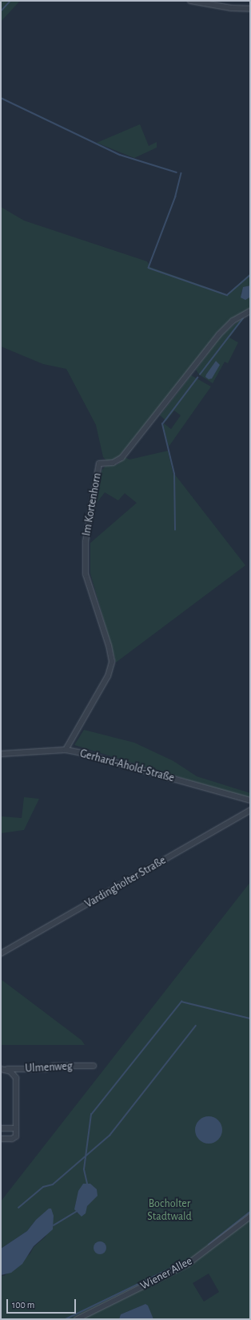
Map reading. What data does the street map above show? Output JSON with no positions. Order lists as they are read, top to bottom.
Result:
{
  "streets": {
    "street": [
      "Im Kortenhorn",
      "Gerhard-Ahold-Straße",
      "Vardingholter Straße",
      "Ulmenweg",
      "Wiener Allee"
    ]
  },
  "crossings": [
    ["Im Kortenhorn", "Gerhard-Ahold-Straße"]
  ],
  "parks": ["Bocholter Stadtwald"],
  "scale_bar": "100 m"
}
